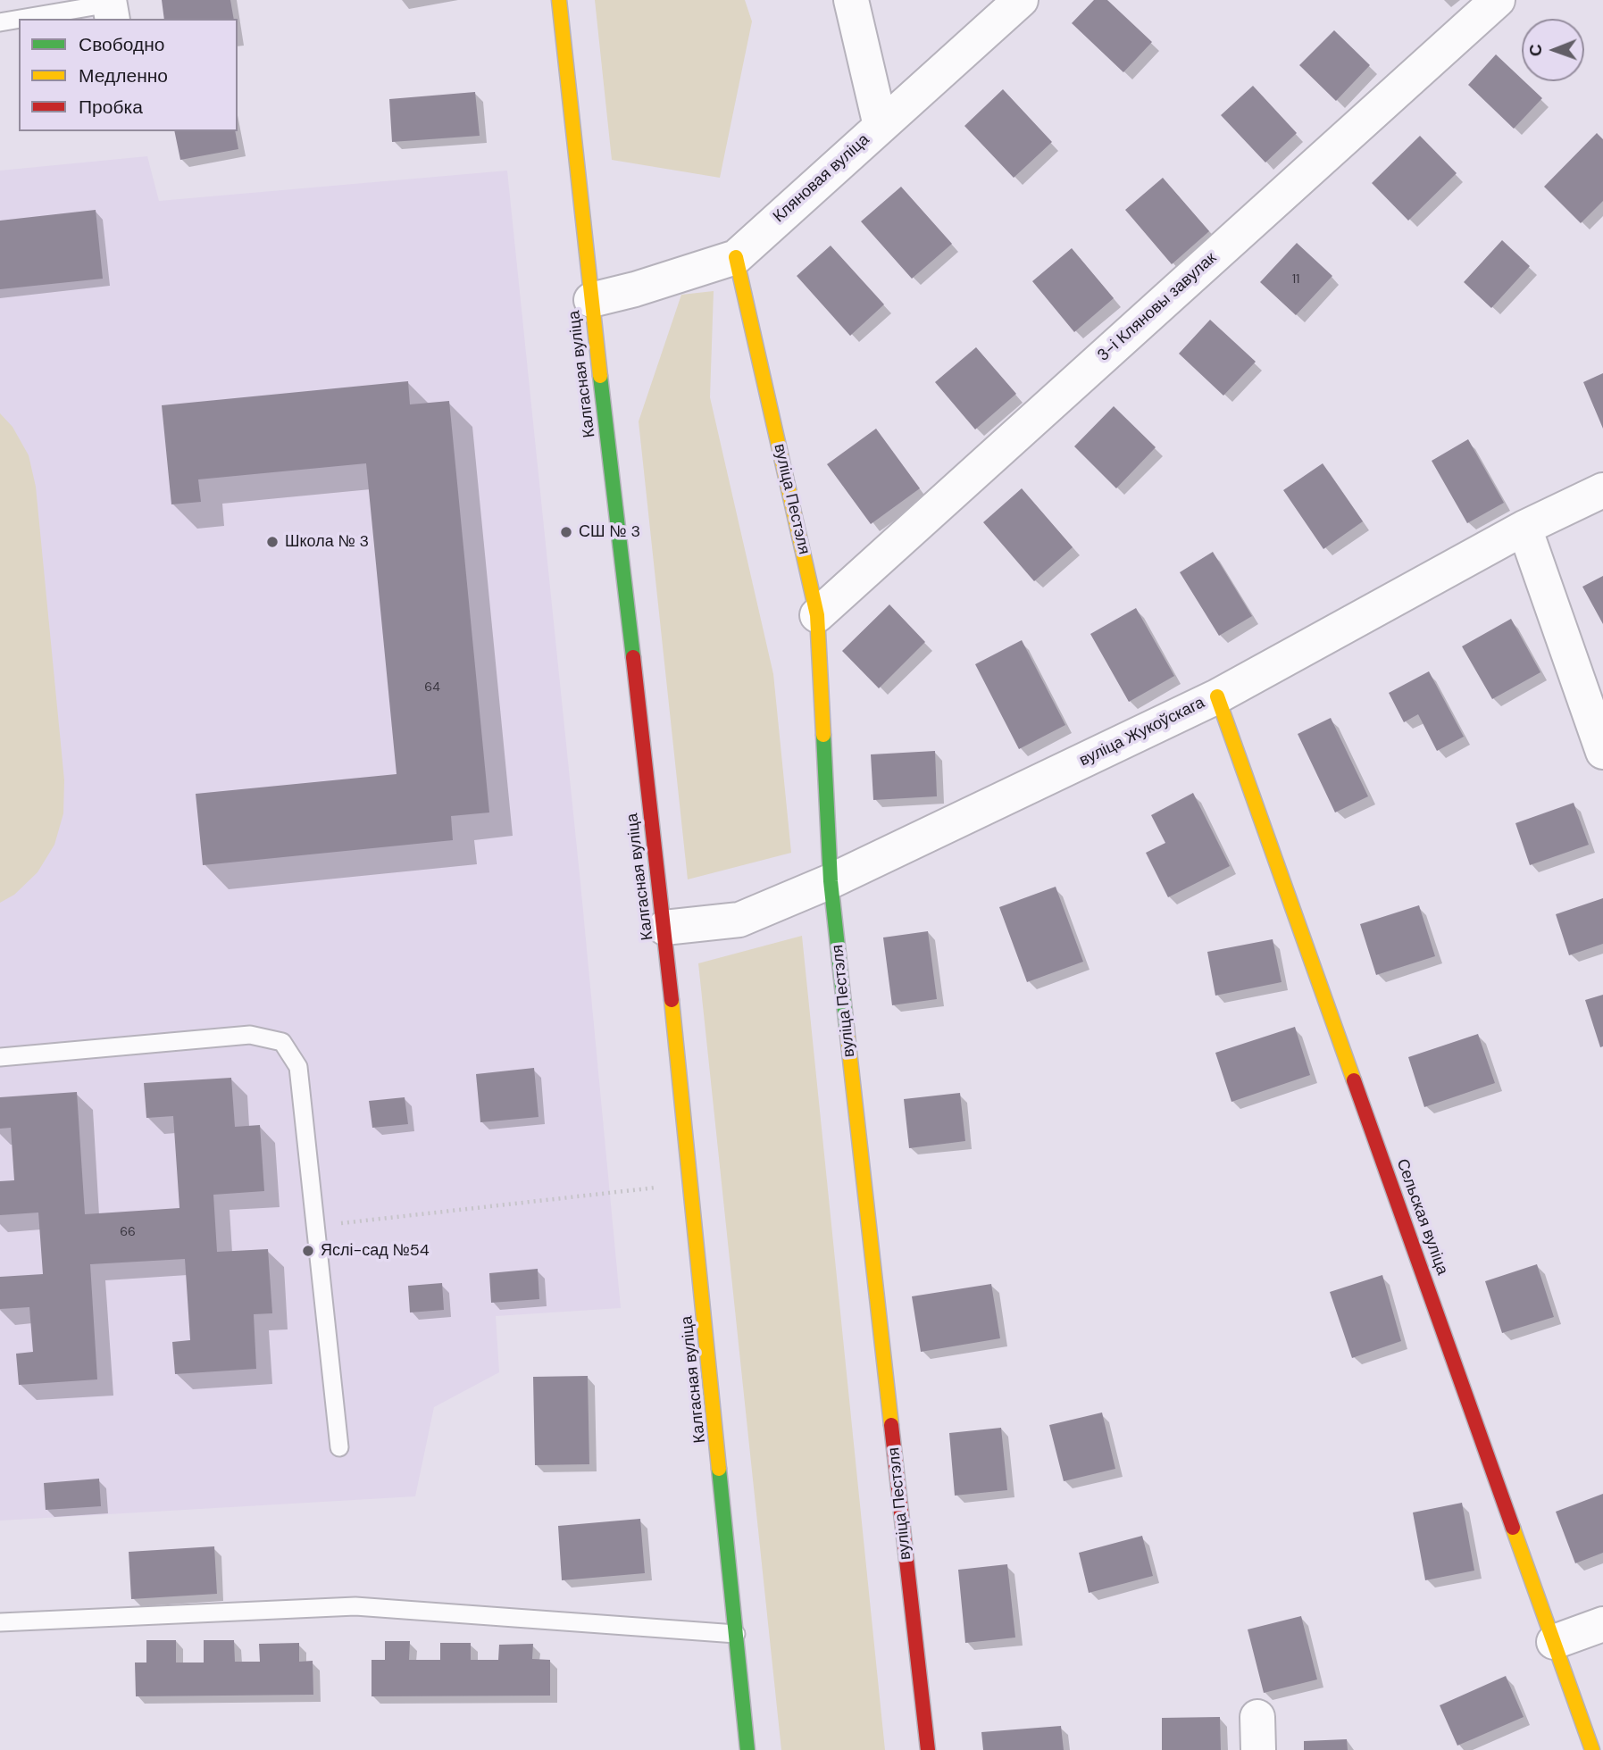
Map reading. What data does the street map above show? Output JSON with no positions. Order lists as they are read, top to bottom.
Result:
{
  "streets": {
    "street": [
      "Кляновая вуліца",
      "3-і Кляновы завулак",
      "Калгасная вуліца",
      "вуліца Пестэля",
      "вуліца Жукоўскага",
      "Сельская вуліца"
    ]
  },
  "crossings": [
    ["Кляновая вуліца", "Калгасная вуліца"],
    ["Кляновая вуліца", "вуліца Пестэля"],
    ["3-і Кляновы завулак", "вуліца Пестэля"],
    ["Калгасная вуліца", "вуліца Жукоўскага"],
    ["вуліца Пестэля", "вуліца Жукоўскага"],
    ["вуліца Жукоўскага", "Сельская вуліца"]
  ],
  "places": ["СШ № 3", "Школа № 3", "Яслі-сад №54"],
  "house_numbers": ["11", "64", "66"],
  "legend": ["Свободно", "Медленно", "Пробка"],
  "north": "left"
}
